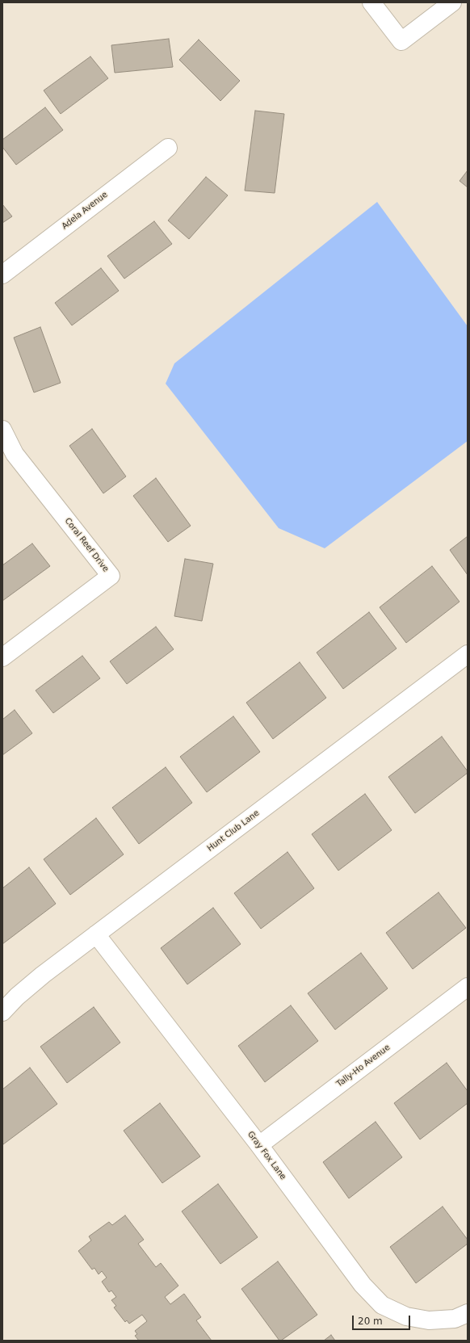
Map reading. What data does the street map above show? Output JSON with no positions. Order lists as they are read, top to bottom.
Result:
{
  "streets": {
    "street": [
      "Adela Avenue",
      "Coral Reef Drive",
      "Hunt Club Lane",
      "Tally-Ho Avenue",
      "Gray Fox Lane"
    ]
  },
  "crossings": [
    ["Hunt Club Lane", "Gray Fox Lane"],
    ["Tally-Ho Avenue", "Gray Fox Lane"]
  ],
  "scale_bar": "20 m"
}
